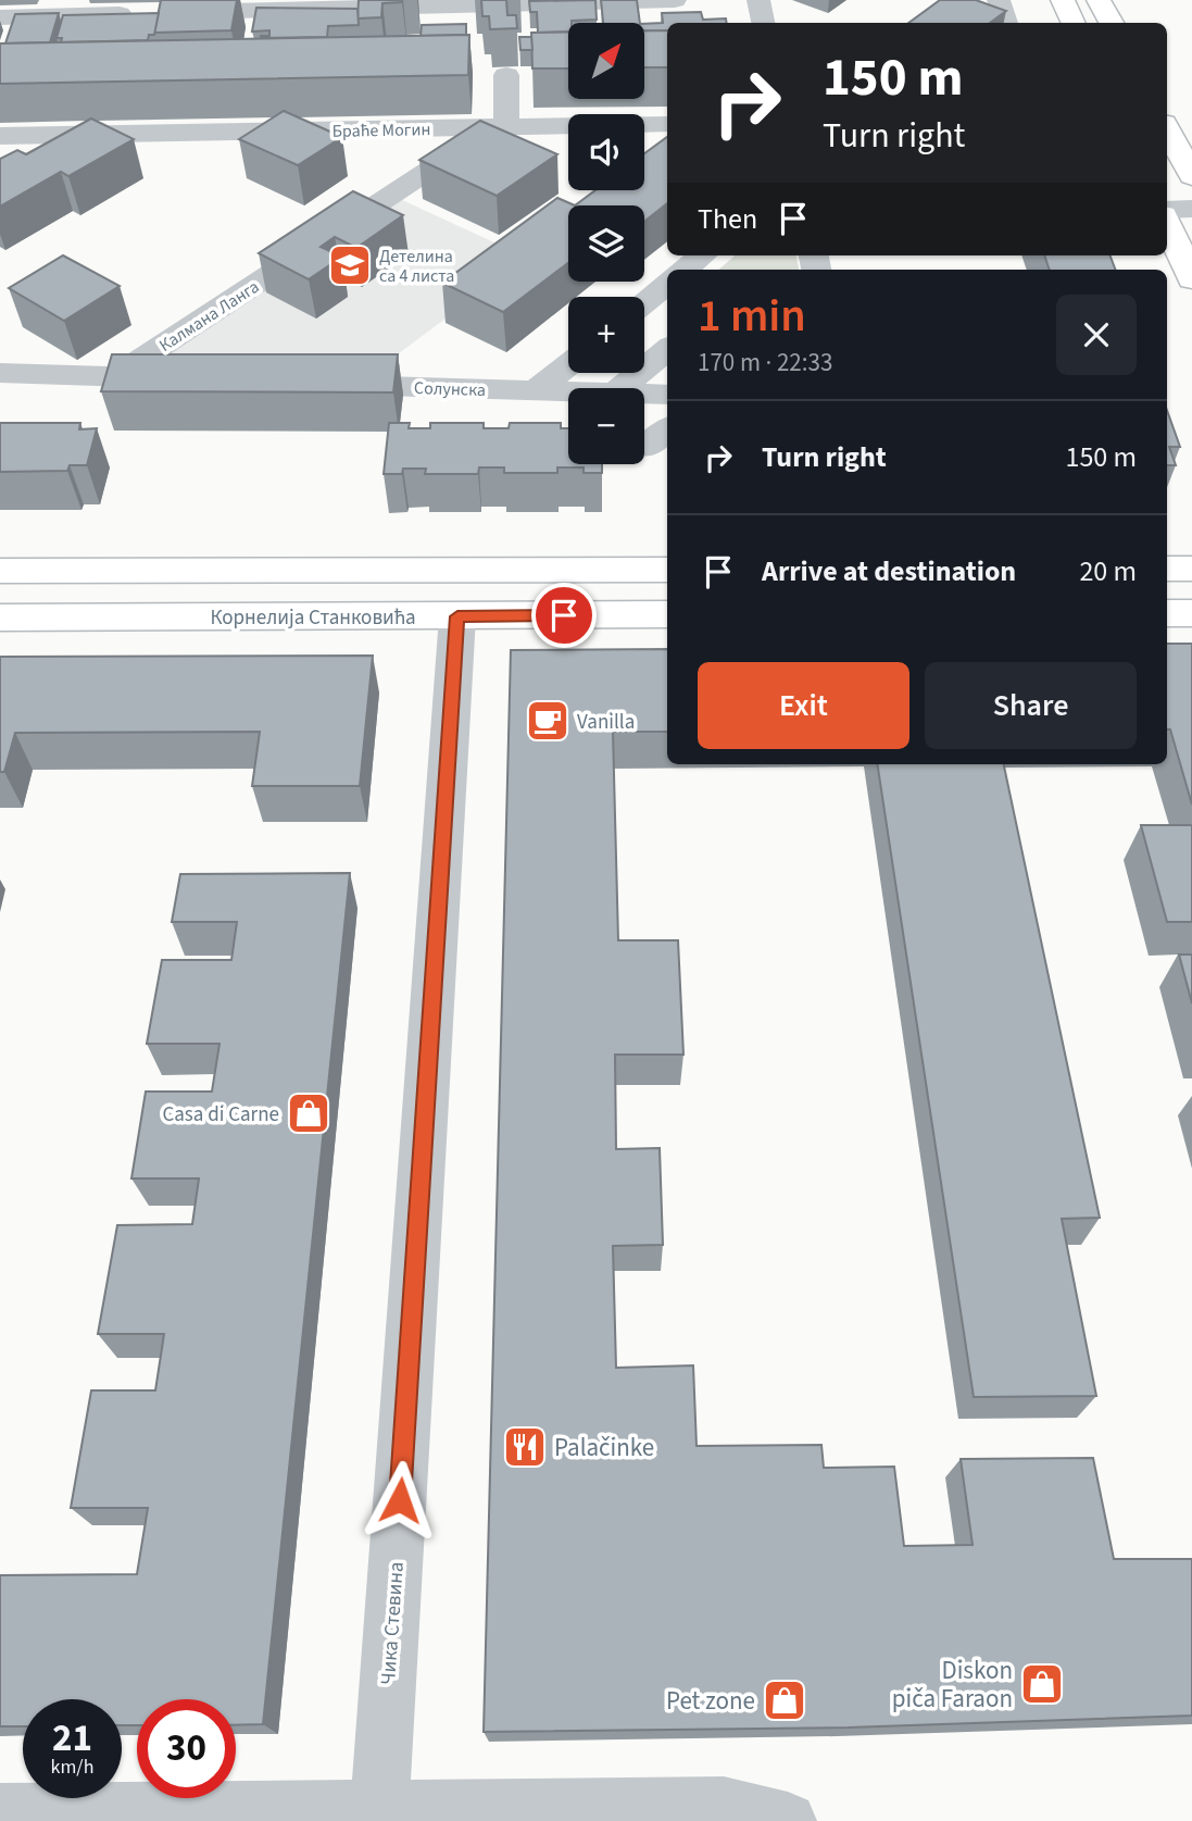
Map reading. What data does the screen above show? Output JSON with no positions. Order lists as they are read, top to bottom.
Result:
{
  "streets": {
    "main road": ["Корнелија Станковића"],
    "street": [
      "Браће Могин",
      "Калмана Ланга",
      "Солунска",
      "Чика Стевина"
    ]
  },
  "crossings": [
    ["Браће Могин", "Калмана Ланга"],
    ["Корнелија Станковића", "Чика Стевина"]
  ],
  "places": {
    "school or university": ["Детелина са 4 листа"],
    "cafe": ["Vanilla"],
    "shop": ["Casa di Carne", "Diskon piča Faraon", "Pet zone"],
    "restaurant": ["Palačinke"]
  },
  "north": "top right",
  "page": {
    "map_buttons": ["+", "−"],
    "turn": ["150 m", "Turn right"],
    "then": "Then",
    "heading": ["1 min", "170 m · 22:33"],
    "list": [
      {
        "name": "Turn right",
        "value": "150 m"
      },
      {
        "name": "Arrive at destination",
        "value": "20 m"
      }
    ],
    "buttons": ["Exit", "Share"],
    "speed": "21 km/h",
    "limit": "30"
  }
}
